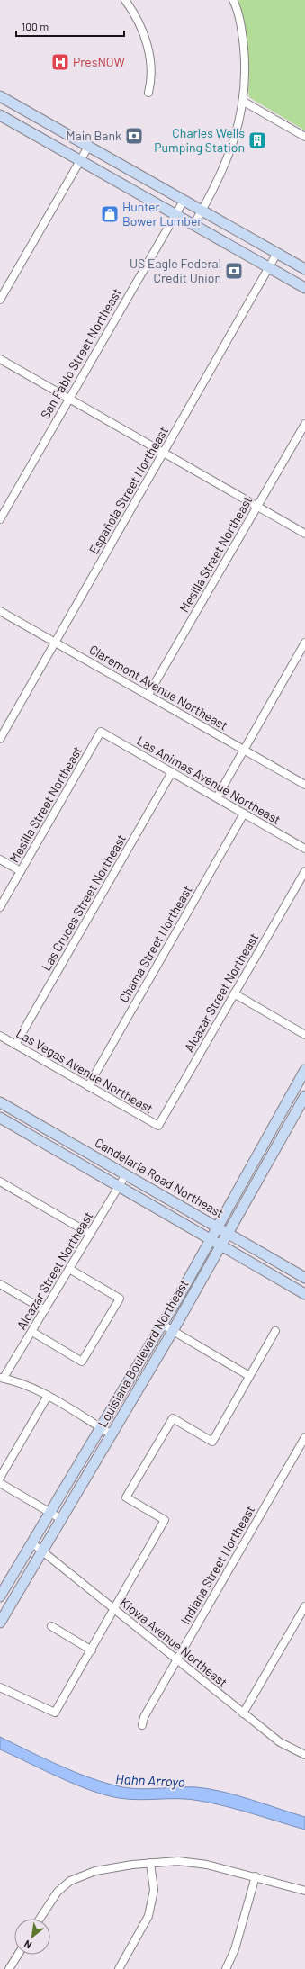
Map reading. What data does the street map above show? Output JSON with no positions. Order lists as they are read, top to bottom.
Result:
{
  "streets": {
    "main road": ["Candelaria Road Northeast", "Louisiana Boulevard Northeast"],
    "street": [
      "San Pablo Street Northeast",
      "Española Street Northeast",
      "Mesilla Street Northeast",
      "Claremont Avenue Northeast",
      "Las Animas Avenue Northeast",
      "Las Cruces Street Northeast",
      "Chama Street Northeast",
      "Alcazar Street Northeast",
      "Las Vegas Avenue Northeast",
      "Indiana Street Northeast",
      "Kiowa Avenue Northeast"
    ]
  },
  "crossings": [
    ["Española Street Northeast", "Claremont Avenue Northeast"],
    ["Mesilla Street Northeast", "Claremont Avenue Northeast"],
    ["Mesilla Street Northeast", "Las Animas Avenue Northeast"],
    ["Las Animas Avenue Northeast", "Las Cruces Street Northeast"],
    ["Las Animas Avenue Northeast", "Chama Street Northeast"],
    ["Las Cruces Street Northeast", "Las Vegas Avenue Northeast"],
    ["Chama Street Northeast", "Las Vegas Avenue Northeast"],
    ["Alcazar Street Northeast", "Las Vegas Avenue Northeast"],
    ["Alcazar Street Northeast", "Candelaria Road Northeast"],
    ["Candelaria Road Northeast", "Louisiana Boulevard Northeast"],
    ["Louisiana Boulevard Northeast", "Kiowa Avenue Northeast"],
    ["Indiana Street Northeast", "Kiowa Avenue Northeast"]
  ],
  "water": ["Hahn Arroyo"],
  "places": {
    "hospital": ["PresNOW"],
    "bank": ["Main Bank", "US Eagle Federal Credit Union"],
    "building": ["Charles Wells Pumping Station"],
    "shop": ["Hunter Bower Lumber"]
  },
  "scale_bar": "100 m",
  "north": "bottom left"
}
